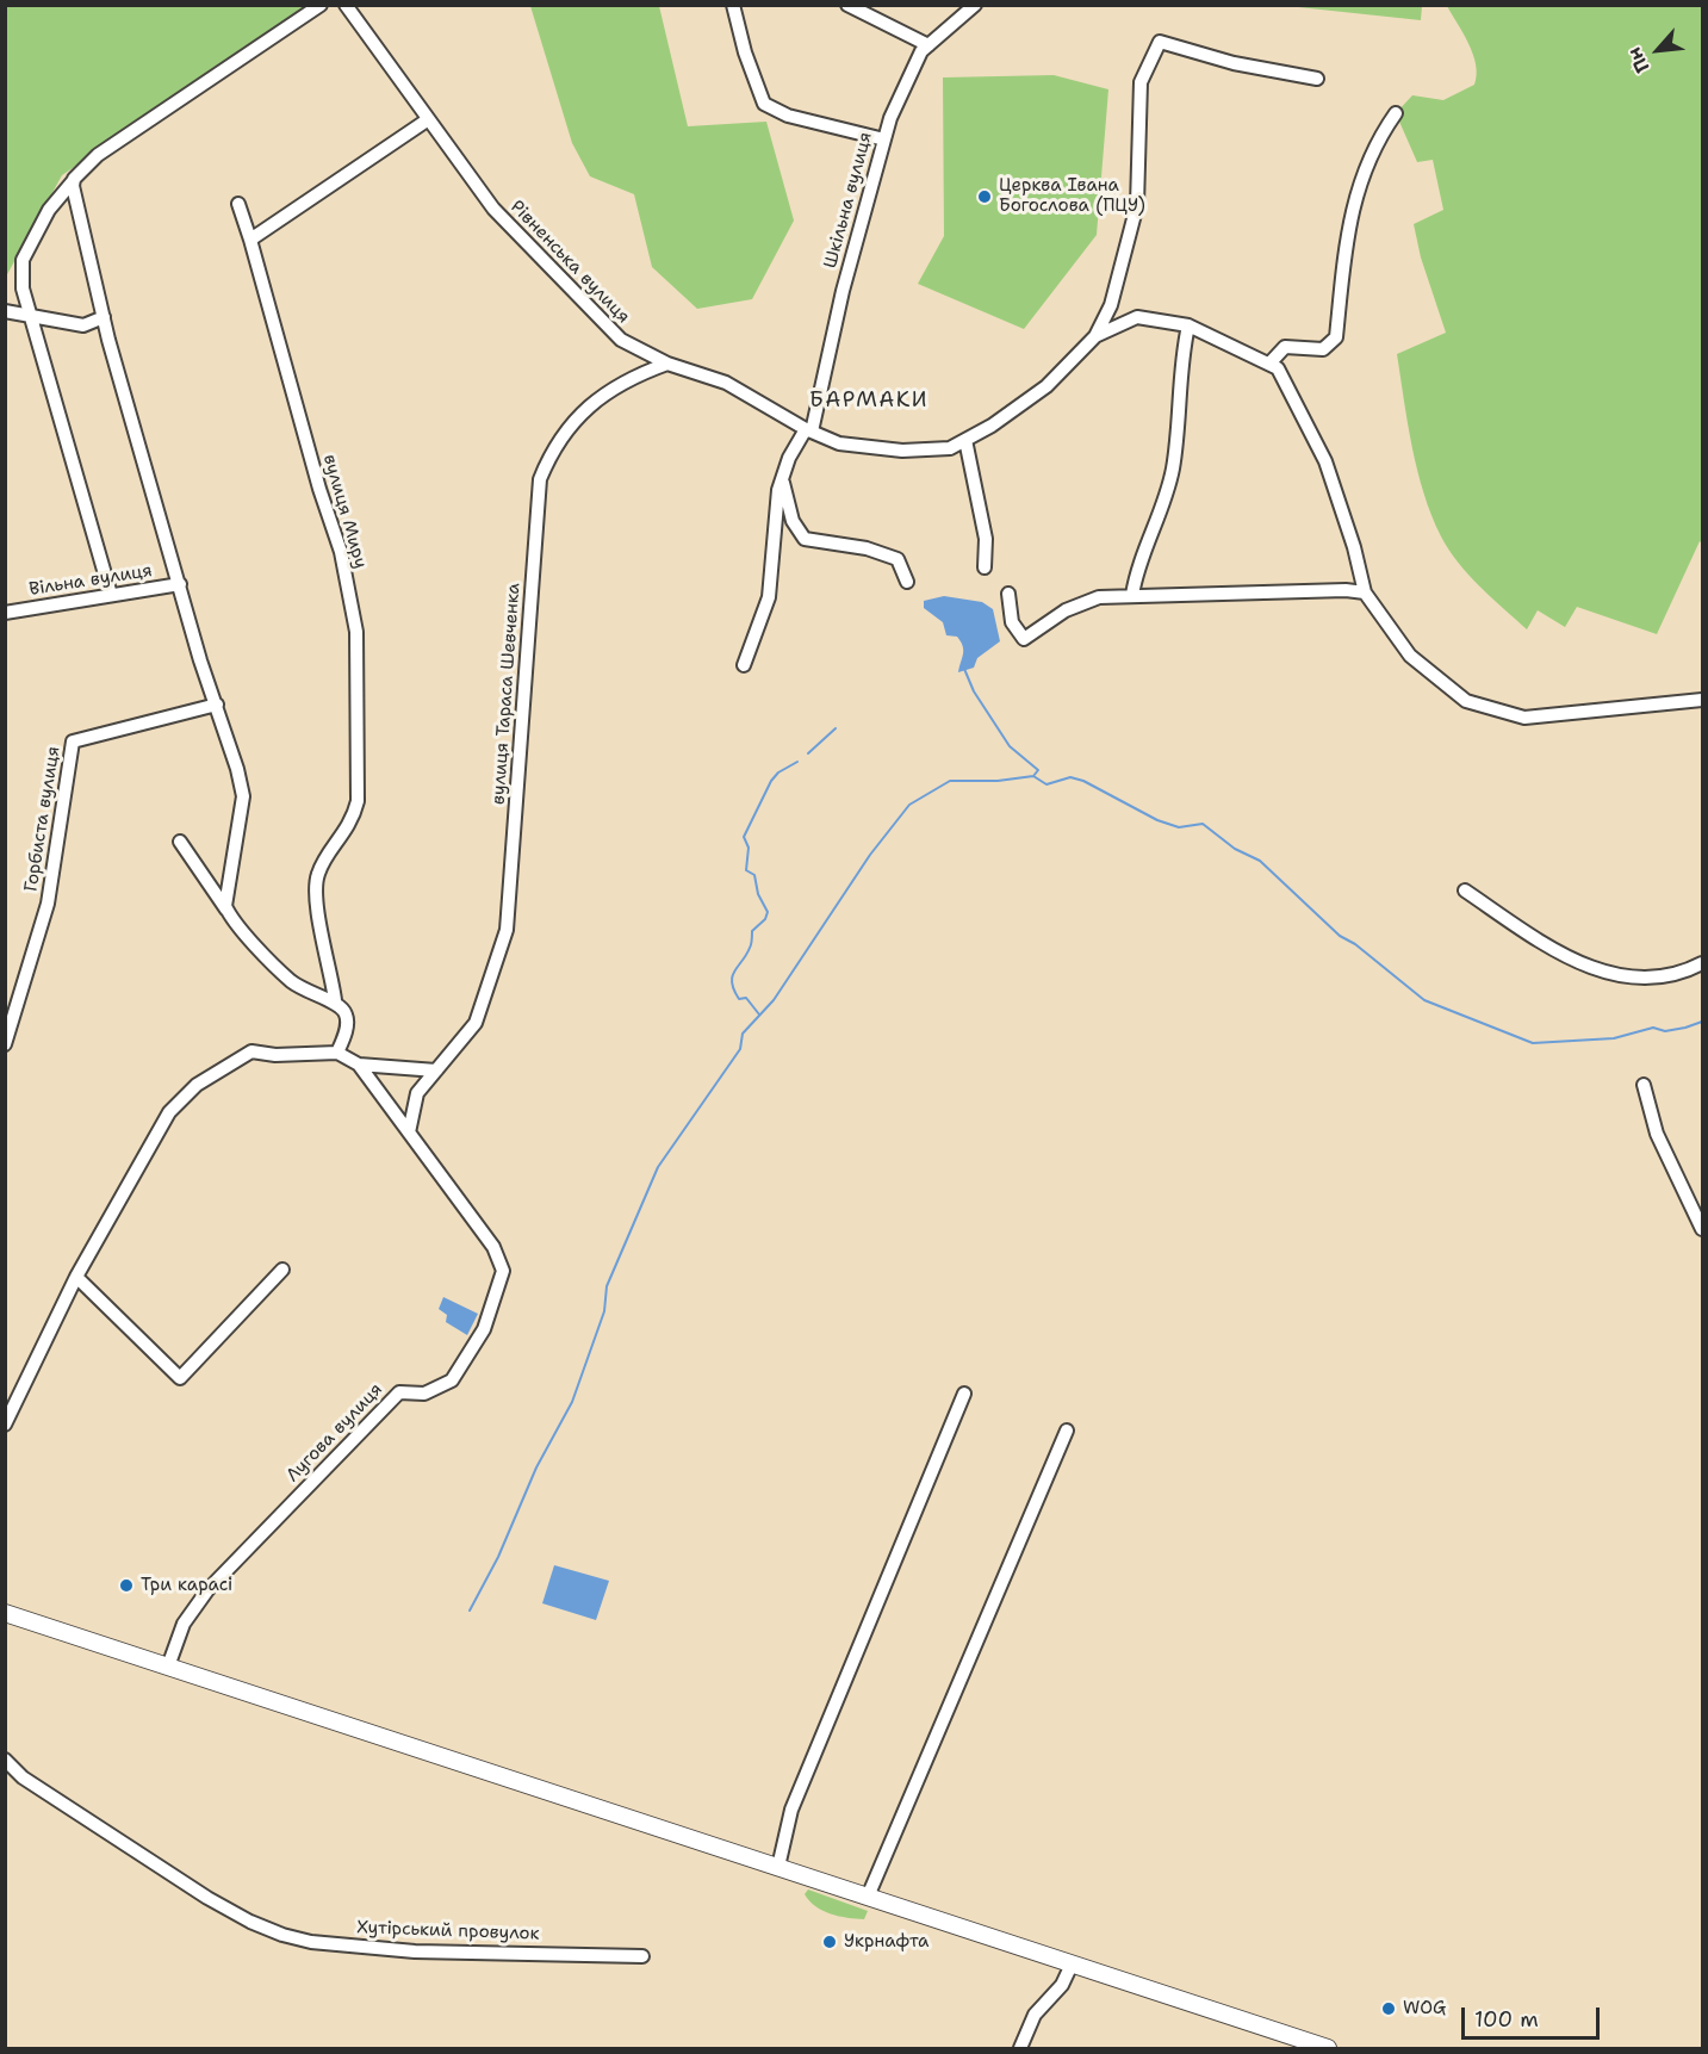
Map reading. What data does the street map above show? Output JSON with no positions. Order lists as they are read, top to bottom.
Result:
{
  "streets": {
    "street": [
      "Шкільна вулиця",
      "Рівненська вулиця",
      "вулиця Миру",
      "Вільна вулиця",
      "вулиця Тараса Шевченка",
      "Горбиста вулиця",
      "Лугова вулиця",
      "Хутірський провулок"
    ]
  },
  "crossings": [
    ["Шкільна вулиця", "Рівненська вулиця"],
    ["Рівненська вулиця", "вулиця Тараса Шевченка"],
    ["вулиця Тараса Шевченка", "Лугова вулиця"]
  ],
  "districts": ["БАРМАКИ"],
  "places": [
    "Церква Івана Богослова (ПЦУ)",
    "Три карасі",
    "Укрнафта",
    "WOG"
  ],
  "scale_bar": "100 m",
  "north": "bottom left"
}
